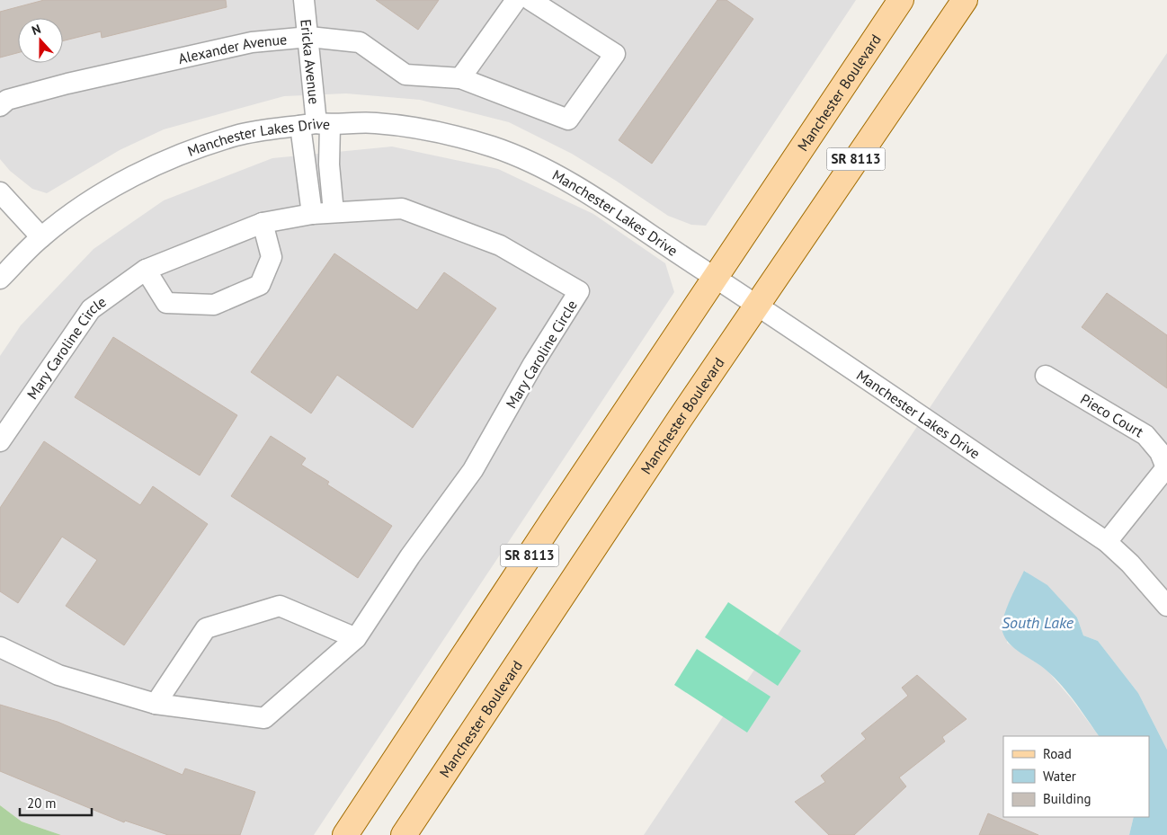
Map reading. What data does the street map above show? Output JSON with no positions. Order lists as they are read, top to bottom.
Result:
{
  "streets": {
    "main road": ["Manchester Boulevard", "SR 8113"],
    "street": [
      "Alexander Avenue",
      "Ericka Avenue",
      "Manchester Lakes Drive",
      "Mary Caroline Circle",
      "Pieco Court"
    ]
  },
  "crossings": [
    ["Alexander Avenue", "Ericka Avenue"],
    ["Ericka Avenue", "Manchester Lakes Drive"],
    ["Manchester Boulevard", "Manchester Lakes Drive"],
    ["Manchester Lakes Drive", "Pieco Court"]
  ],
  "water": ["South Lake"],
  "legend": ["Road", "Water", "Building"],
  "scale_bar": "20 m",
  "north": "top"
}
